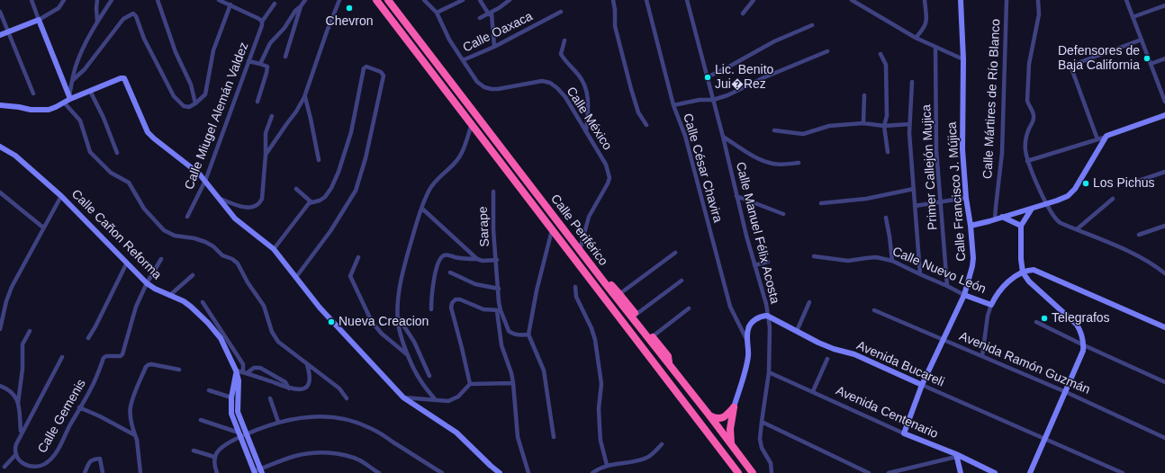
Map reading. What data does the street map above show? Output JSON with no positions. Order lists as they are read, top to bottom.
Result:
{
  "streets": {
    "highway": ["Calle Periférico"],
    "street": [
      "Calle Oaxaca",
      "Calle Mártires de Río Blanco",
      "Calle Miugel Alemán Valdez",
      "Calle México",
      "Primer Callejón Mujica",
      "Calle César Chavira",
      "Calle Francisco J. Mújica",
      "Sarape",
      "Calle Manuel Félix Acosta",
      "Calle Cañon Reforma",
      "Calle Nuevo León",
      "Avenida Ramón Guzmán",
      "Avenida Bucareli",
      "Avenida Centenario",
      "Calle Gemenis"
    ]
  },
  "crossings": [
    ["Calle Oaxaca", "Calle México"],
    ["Calle México", "Calle Periférico"],
    ["Primer Callejón Mujica", "Calle Nuevo León"],
    ["Calle Francisco J. Mújica", "Calle Nuevo León"],
    ["Calle Francisco J. Mújica", "Avenida Ramón Guzmán"],
    ["Calle Francisco J. Mújica", "Avenida Bucareli"],
    ["Calle Francisco J. Mújica", "Avenida Centenario"],
    ["Calle Manuel Félix Acosta", "Avenida Bucareli"],
    ["Calle Manuel Félix Acosta", "Avenida Centenario"],
    ["Calle Cañon Reforma", "Calle Gemenis"]
  ],
  "places": [
    "Chevron",
    "Defensores de Baja California",
    "Lic. Benito Jui�Rez",
    "Los Pichus",
    "Telegrafos",
    "Nueva Creacion"
  ]
}
